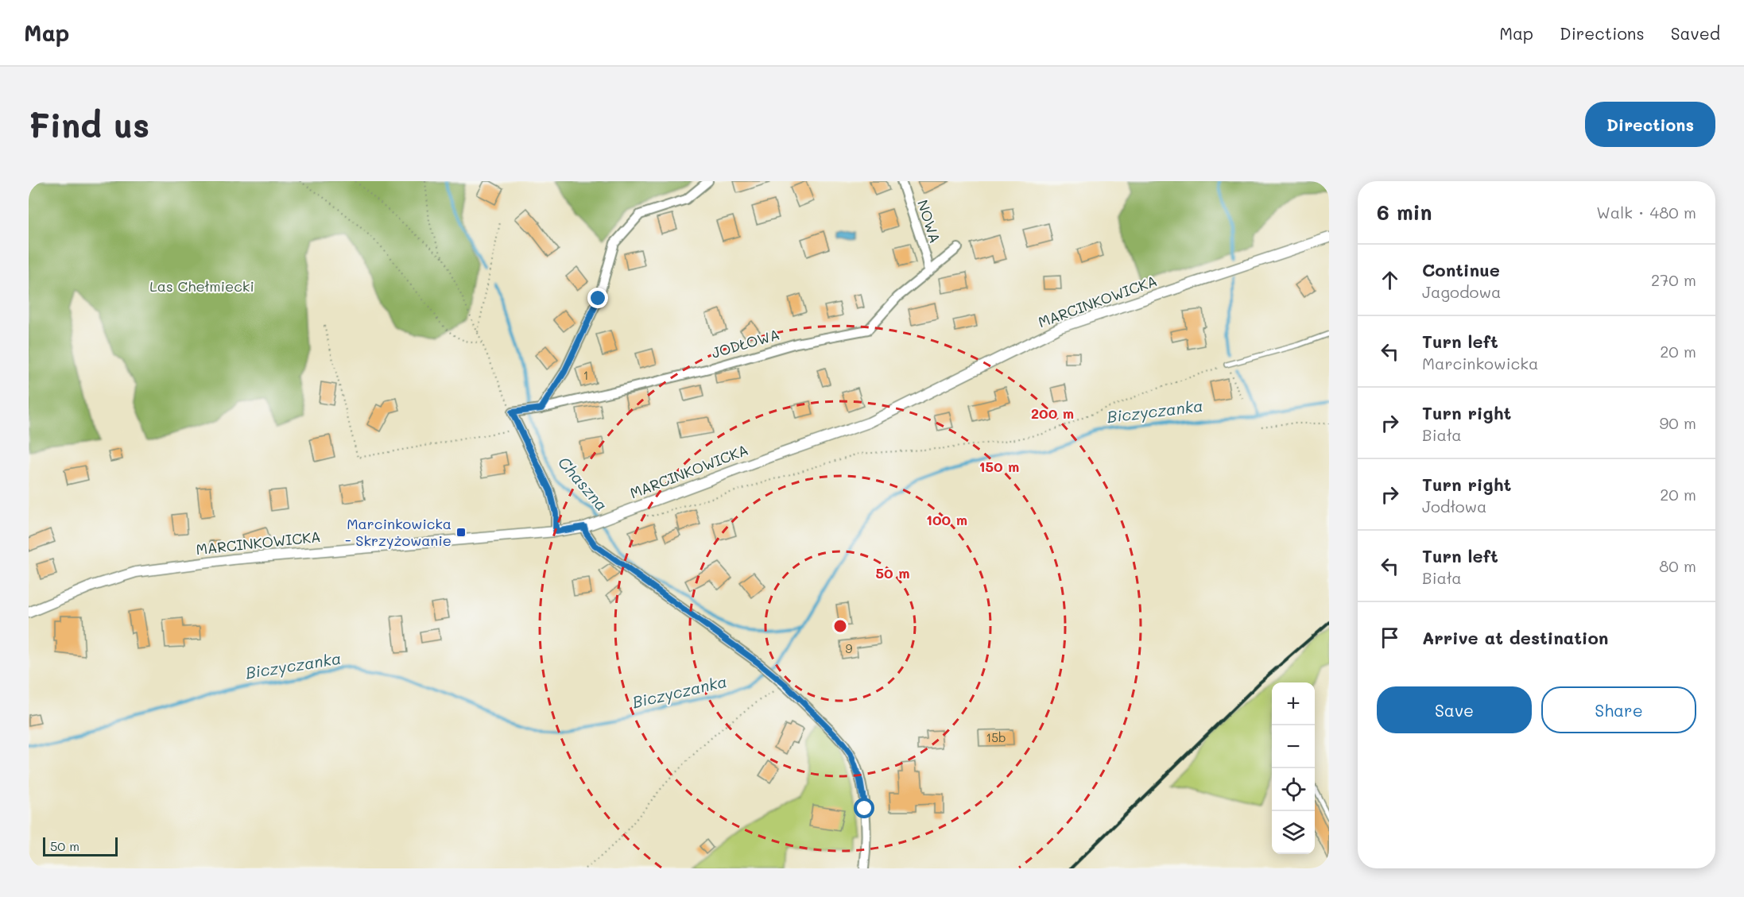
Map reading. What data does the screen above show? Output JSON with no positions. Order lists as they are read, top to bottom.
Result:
{
  "streets": {
    "street": ["NOWA", "MARCINKOWICKA", "JODŁOWA"]
  },
  "crossings": [
    ["NOWA", "JODŁOWA"]
  ],
  "water": ["Biczyczanka", "Chaszna"],
  "parks": ["Las Chełmiecki"],
  "places": {
    "transit": ["Marcinkowicka - Skrzyżowanie"]
  },
  "house_numbers": ["1", "9", "15b"],
  "scale_bar": "50 m",
  "page": {
    "header": "Map",
    "nav": ["Map", "Directions", "Saved"],
    "buttons": [
      "Directions",
      ["Save", "Share"]
    ],
    "title": "Find us",
    "heading": ["6 min", "Walk · 480 m"],
    "list": [
      ["Continue", "Jagodowa", "270 m"],
      ["Turn left", "Marcinkowicka", "20 m"],
      ["Turn right", "Biała", "90 m"],
      ["Turn right", "Jodłowa", "20 m"],
      ["Turn left", "Biała", "80 m"],
      "Arrive at destination"
    ],
    "map_buttons": ["+", "−"],
    "scale": "50 m"
  },
  "rings": [
    "200 m",
    "150 m",
    "100 m",
    "50 m"
  ]
}
